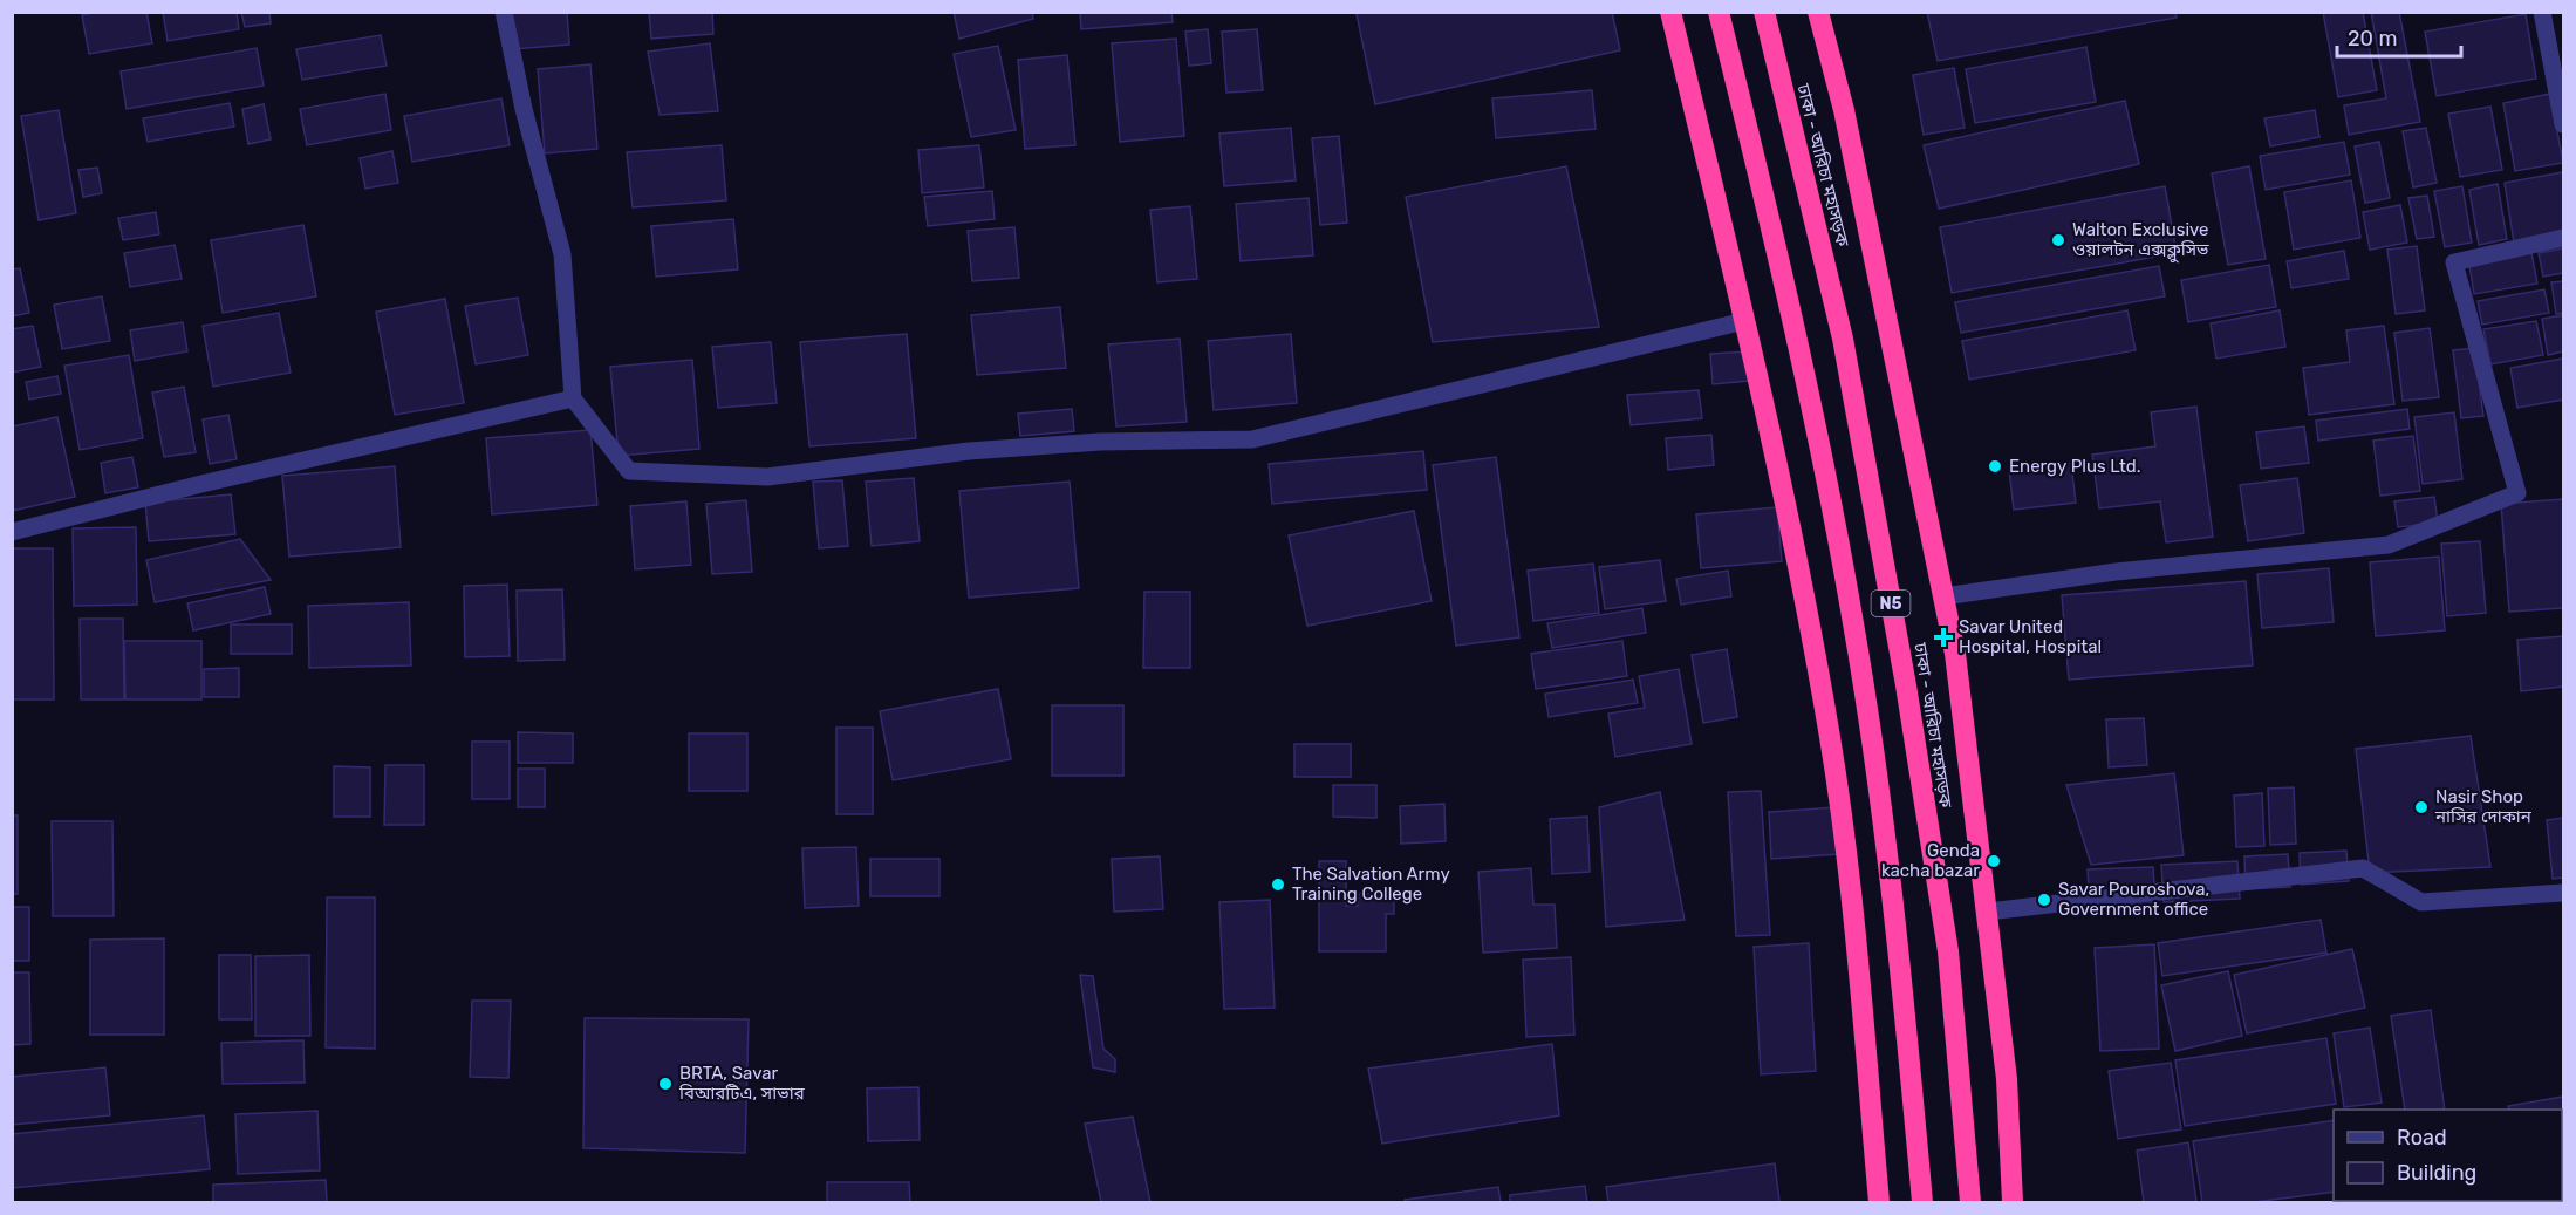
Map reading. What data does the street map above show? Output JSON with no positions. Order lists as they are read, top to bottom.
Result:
{
  "streets": {
    "highway": ["ঢাকা - আরিচা মহাসড়ক", "N5"]
  },
  "places": {
    "other": [
      "Walton Exclusive ওয়ালটন এক্সক্লুসিভ",
      "Energy Plus Ltd.",
      "Nasir Shop নাসির দোকান",
      "Genda kacha bazar",
      "The Salvation Army Training College",
      "Savar Pouroshova, Government office",
      "BRTA, Savar বিআরটিএ, সাভার"
    ],
    "health": ["Savar United Hospital, Hospital"]
  },
  "legend": ["Road", "Building"],
  "scale_bar": "20 m"
}
